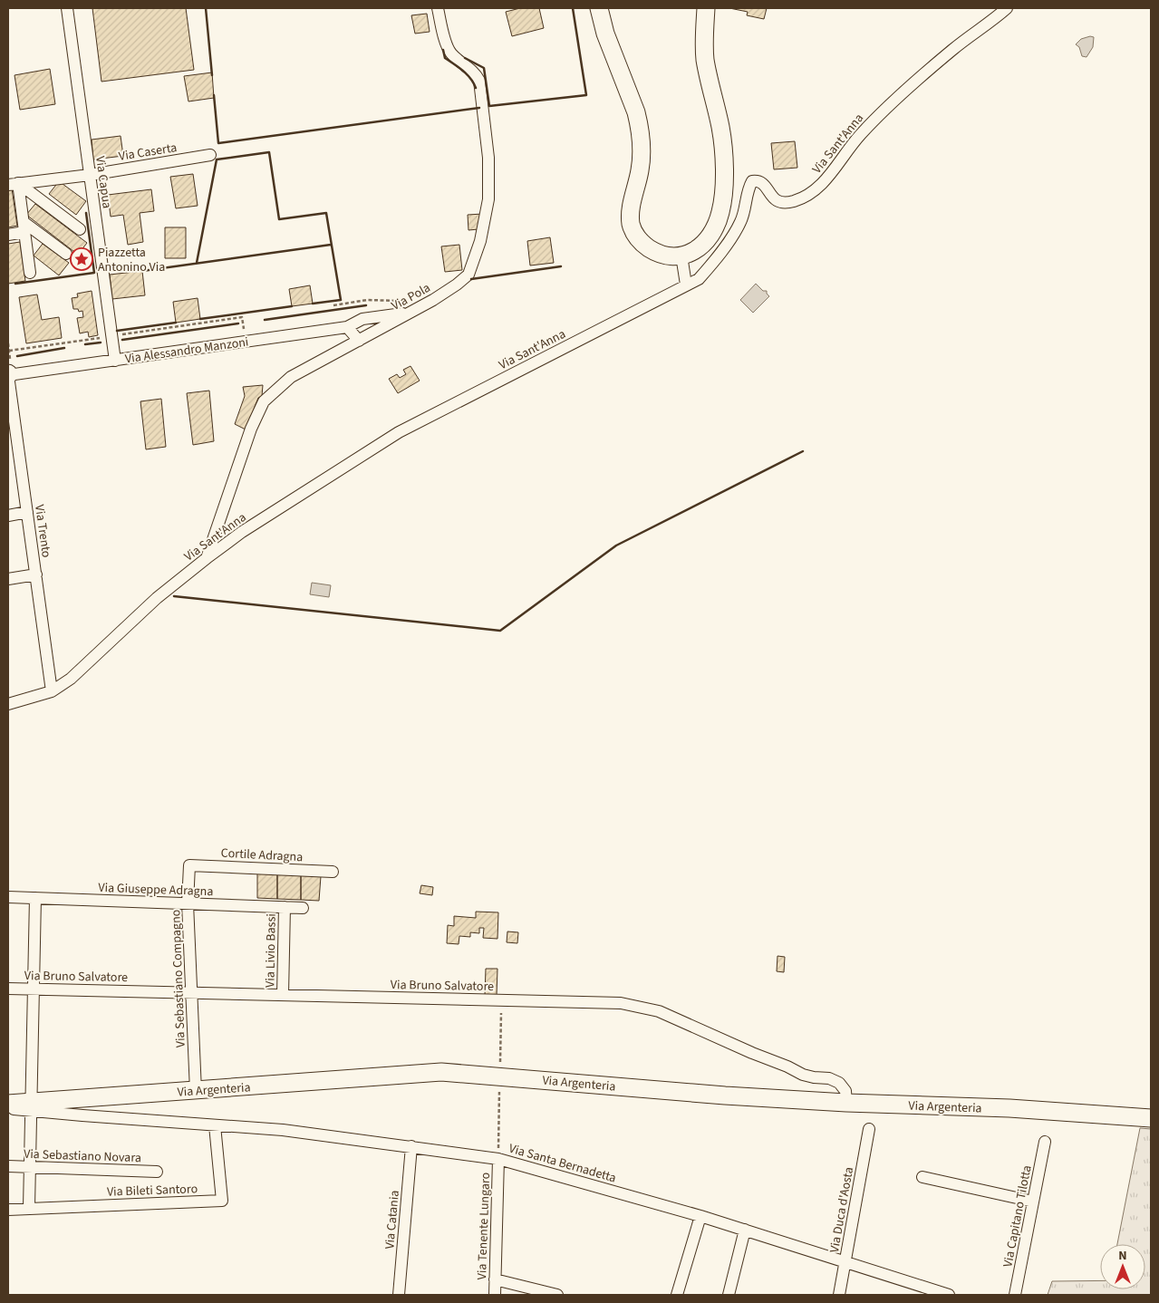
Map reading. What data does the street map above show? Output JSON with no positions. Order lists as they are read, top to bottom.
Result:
{
  "streets": {
    "main road": ["Via Argenteria"],
    "street": [
      "Via Sant'Anna",
      "Via Caserta",
      "Via Capua",
      "Via Pola",
      "Via Alessandro Manzoni",
      "Via Trento",
      "Cortile Adragna",
      "Via Giuseppe Adragna",
      "Via Livio Bassi",
      "Via Bruno Salvatore",
      "Via Sebastiano Compagno",
      "Via Sebastiano Novara",
      "Via Santa Bernadetta",
      "Via Bileti Santoro",
      "Via Duca d'Aosta",
      "Via Capitano Tilotta",
      "Via Catania",
      "Via Tenente Lungaro"
    ]
  },
  "crossings": [
    ["Via Sant'Anna", "Via Pola"],
    ["Via Sant'Anna", "Via Trento"],
    ["Via Caserta", "Via Capua"],
    ["Via Capua", "Via Alessandro Manzoni"],
    ["Via Pola", "Via Alessandro Manzoni"],
    ["Via Alessandro Manzoni", "Via Trento"],
    ["Cortile Adragna", "Via Sebastiano Compagno"],
    ["Via Giuseppe Adragna", "Via Livio Bassi"],
    ["Via Giuseppe Adragna", "Via Sebastiano Compagno"],
    ["Via Livio Bassi", "Via Bruno Salvatore"],
    ["Via Bruno Salvatore", "Via Sebastiano Compagno"],
    ["Via Bruno Salvatore", "Via Argenteria"],
    ["Via Sebastiano Compagno", "Via Argenteria"],
    ["Via Argenteria", "Via Santa Bernadetta"],
    ["Via Santa Bernadetta", "Via Bileti Santoro"],
    ["Via Santa Bernadetta", "Via Duca d'Aosta"],
    ["Via Santa Bernadetta", "Via Catania"],
    ["Via Santa Bernadetta", "Via Tenente Lungaro"]
  ],
  "places": {
    "place": ["Piazzetta Antonino Via"]
  },
  "north": "top"
}
